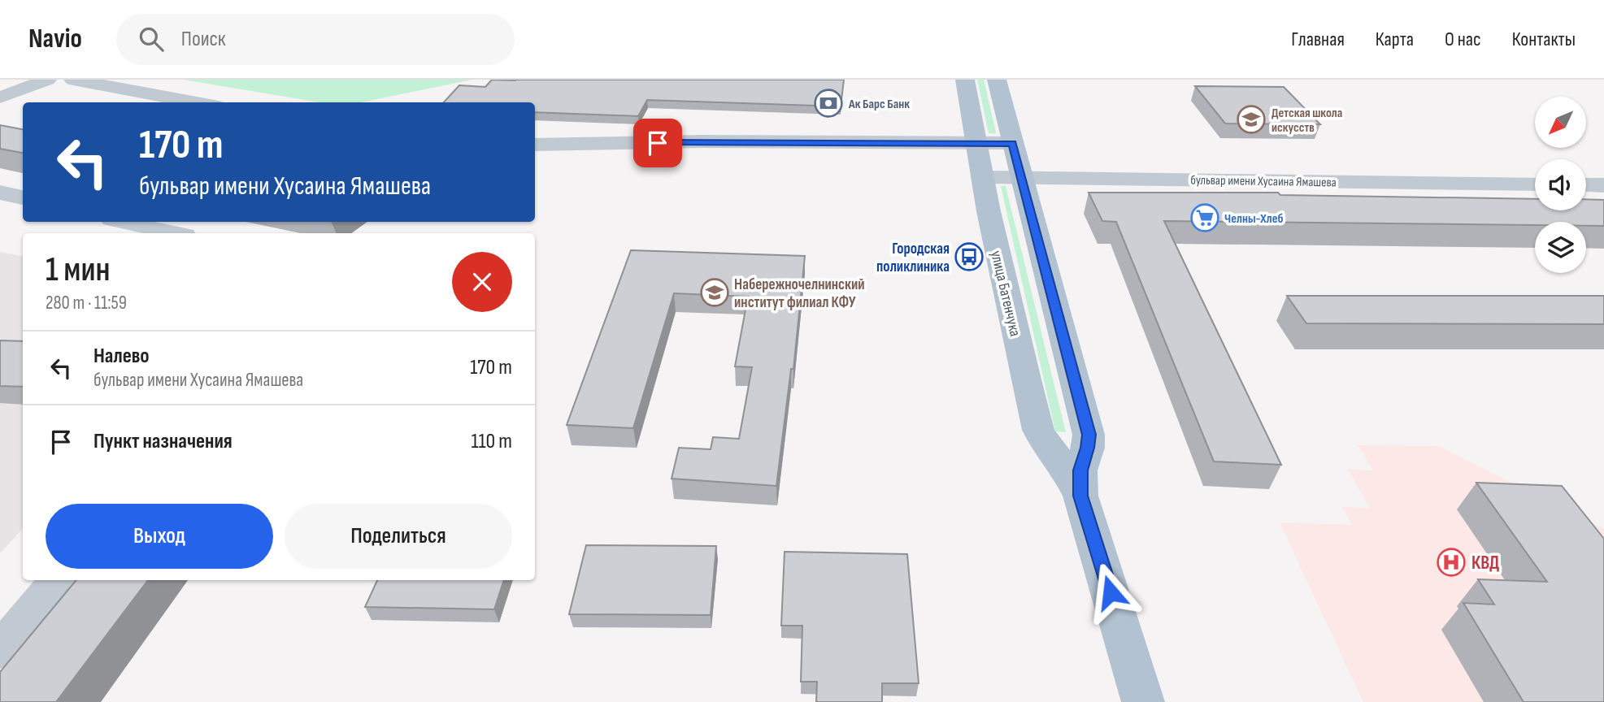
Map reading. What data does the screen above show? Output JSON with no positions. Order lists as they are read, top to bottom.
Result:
{
  "streets": {
    "main road": ["улица Батенчука"],
    "street": ["бульвар имени Хусаина Ямашева"]
  },
  "crossings": [
    ["бульвар имени Хусаина Ямашева", "улица Батенчука"]
  ],
  "places": {
    "bank": ["Ак Барс Банк"],
    "school or university": ["Детская школа искусств", "Набережночелнинский институт филиал КФУ"],
    "supermarket": ["Челны-Хлеб"],
    "bus stop": ["Городская поликлиника"],
    "hospital": ["КВД"]
  },
  "north": "bottom left",
  "page": {
    "header": "Navio",
    "search": "Поиск",
    "nav": [
      "Главная",
      "Карта",
      "О нас",
      "Контакты"
    ],
    "turn": ["170 m", "бульвар имени Хусаина Ямашева"],
    "heading": ["1 мин", "280 m · 11:59"],
    "list": [
      {
        "name": "Налево",
        "note": "бульвар имени Хусаина Ямашева",
        "value": "170 m"
      },
      {
        "name": "Пункт назначения",
        "value": "110 m"
      }
    ],
    "buttons": ["Выход", "Поделиться"]
  }
}
